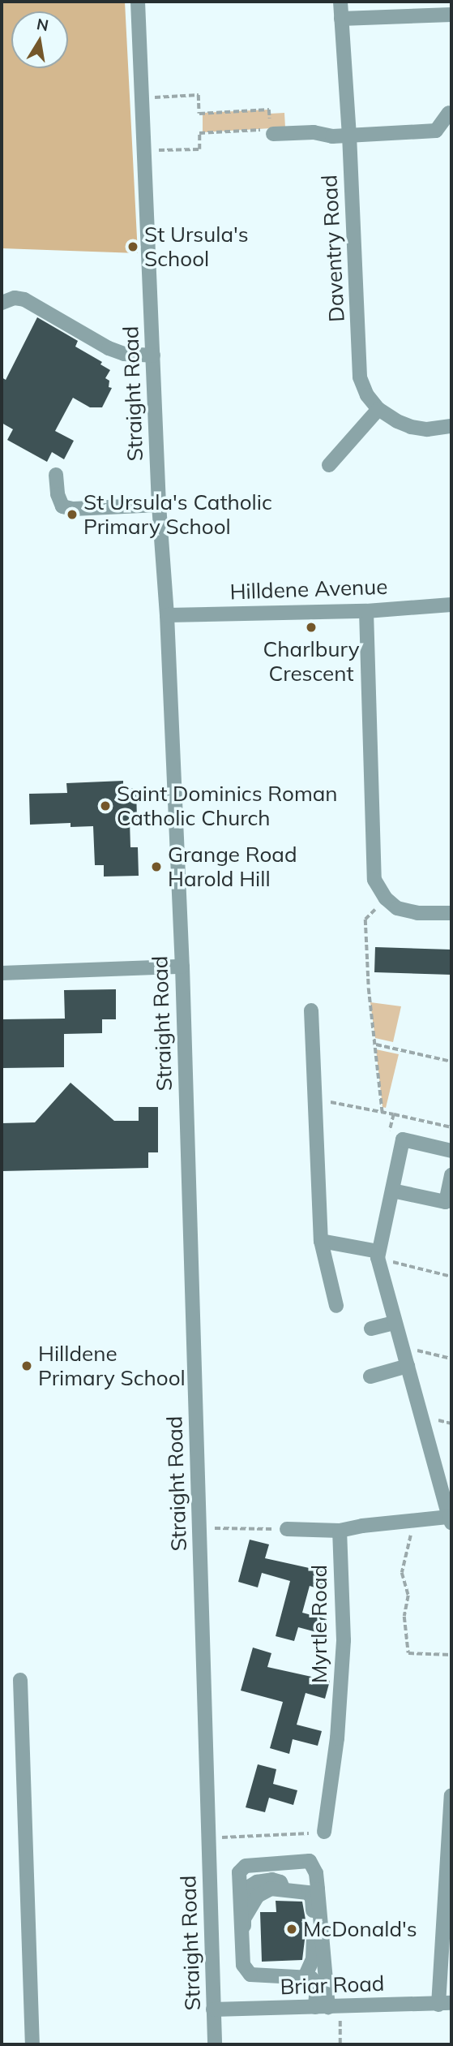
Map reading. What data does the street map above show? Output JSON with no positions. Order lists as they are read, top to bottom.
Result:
{
  "streets": {
    "street": [
      "Daventry Road",
      "Straight Road",
      "Hilldene Avenue",
      "Myrtle Road",
      "Briar Road"
    ]
  },
  "crossings": [
    ["Straight Road", "Hilldene Avenue"],
    ["Straight Road", "Briar Road"]
  ],
  "places": [
    "St Ursula's School",
    "St Ursula's Catholic Primary School",
    "Charlbury Crescent",
    "Saint Dominics Roman Catholic Church",
    "Grange Road Harold Hill",
    "Hilldene Primary School",
    "McDonald's"
  ],
  "north": "top"
}
